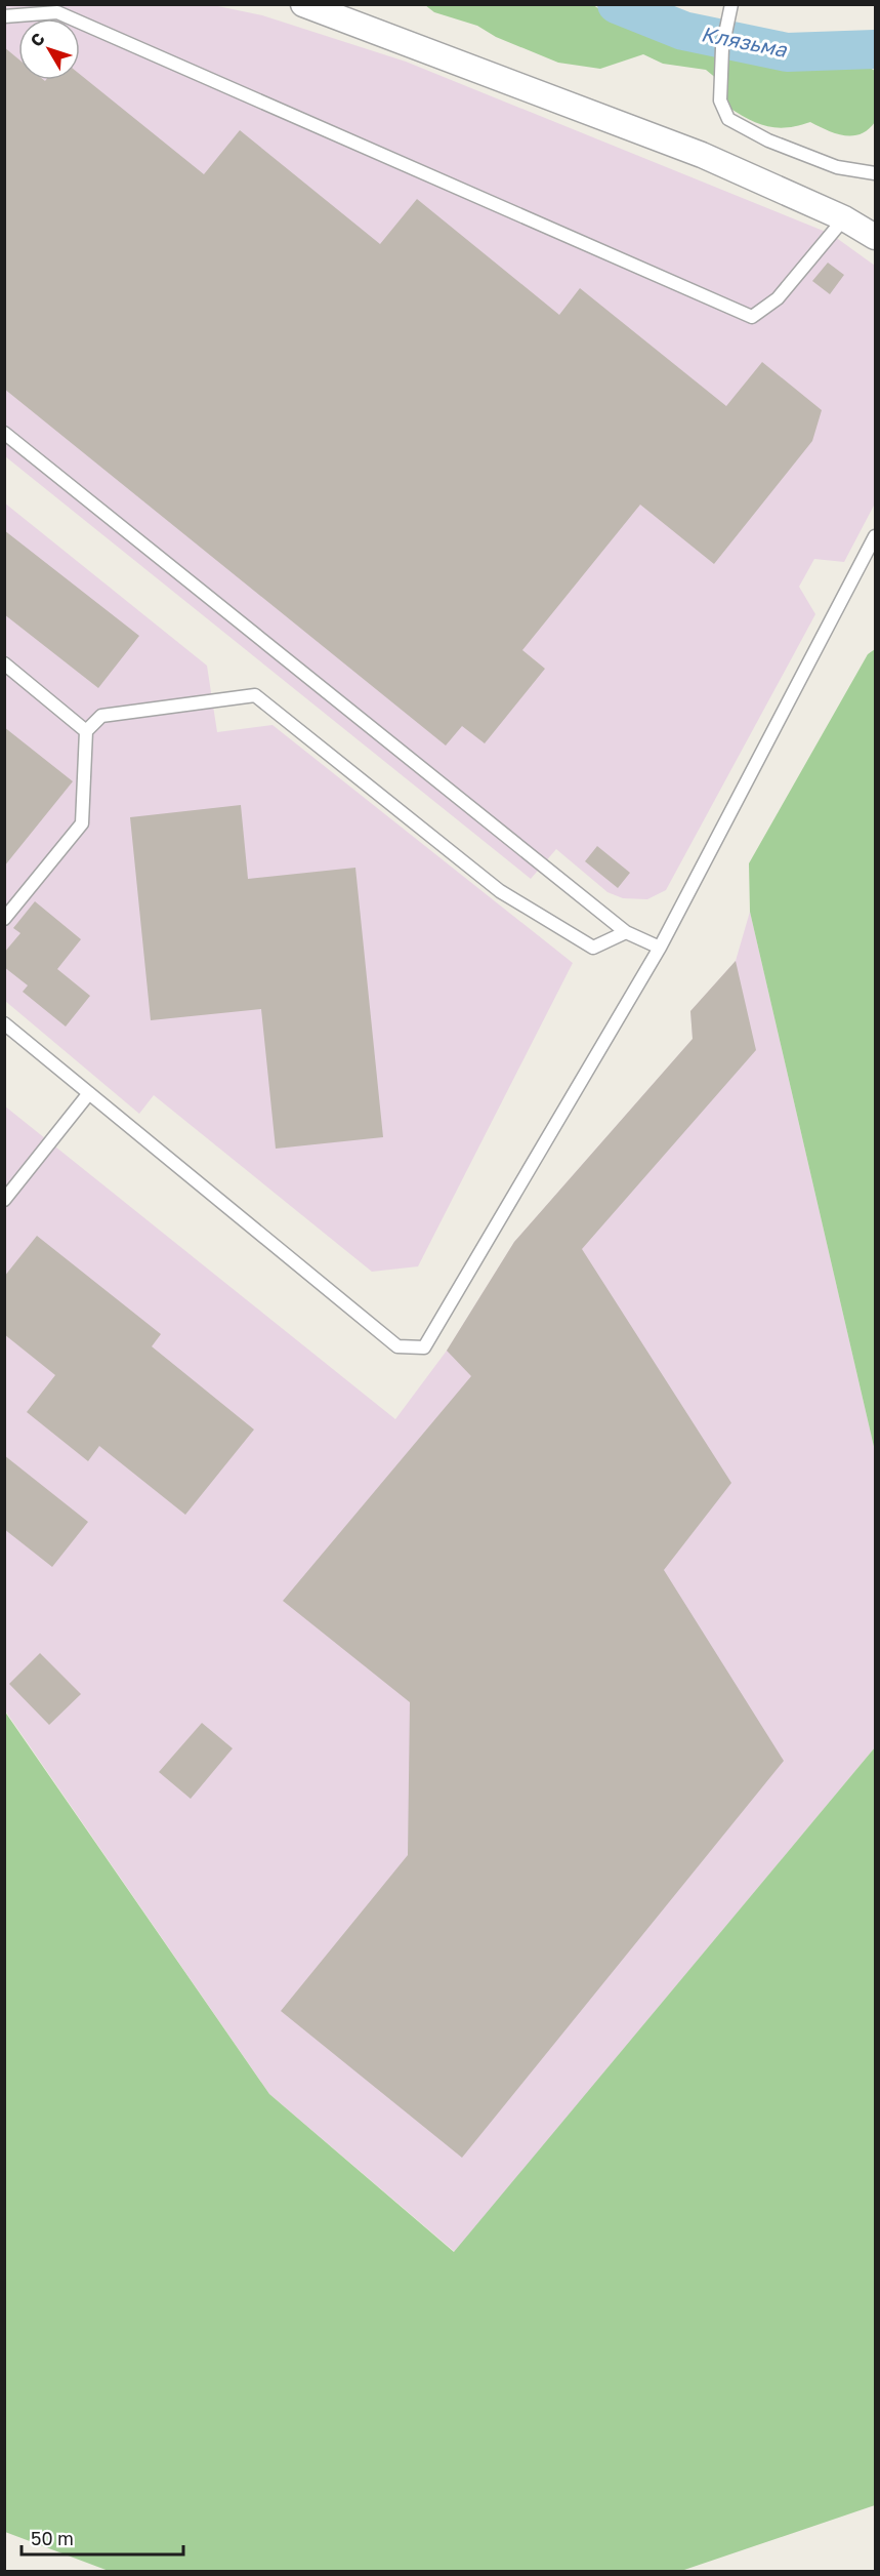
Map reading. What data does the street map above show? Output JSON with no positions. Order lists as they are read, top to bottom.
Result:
{
  "water": ["Клязьма"],
  "scale_bar": "50 m",
  "north": "top left"
}
